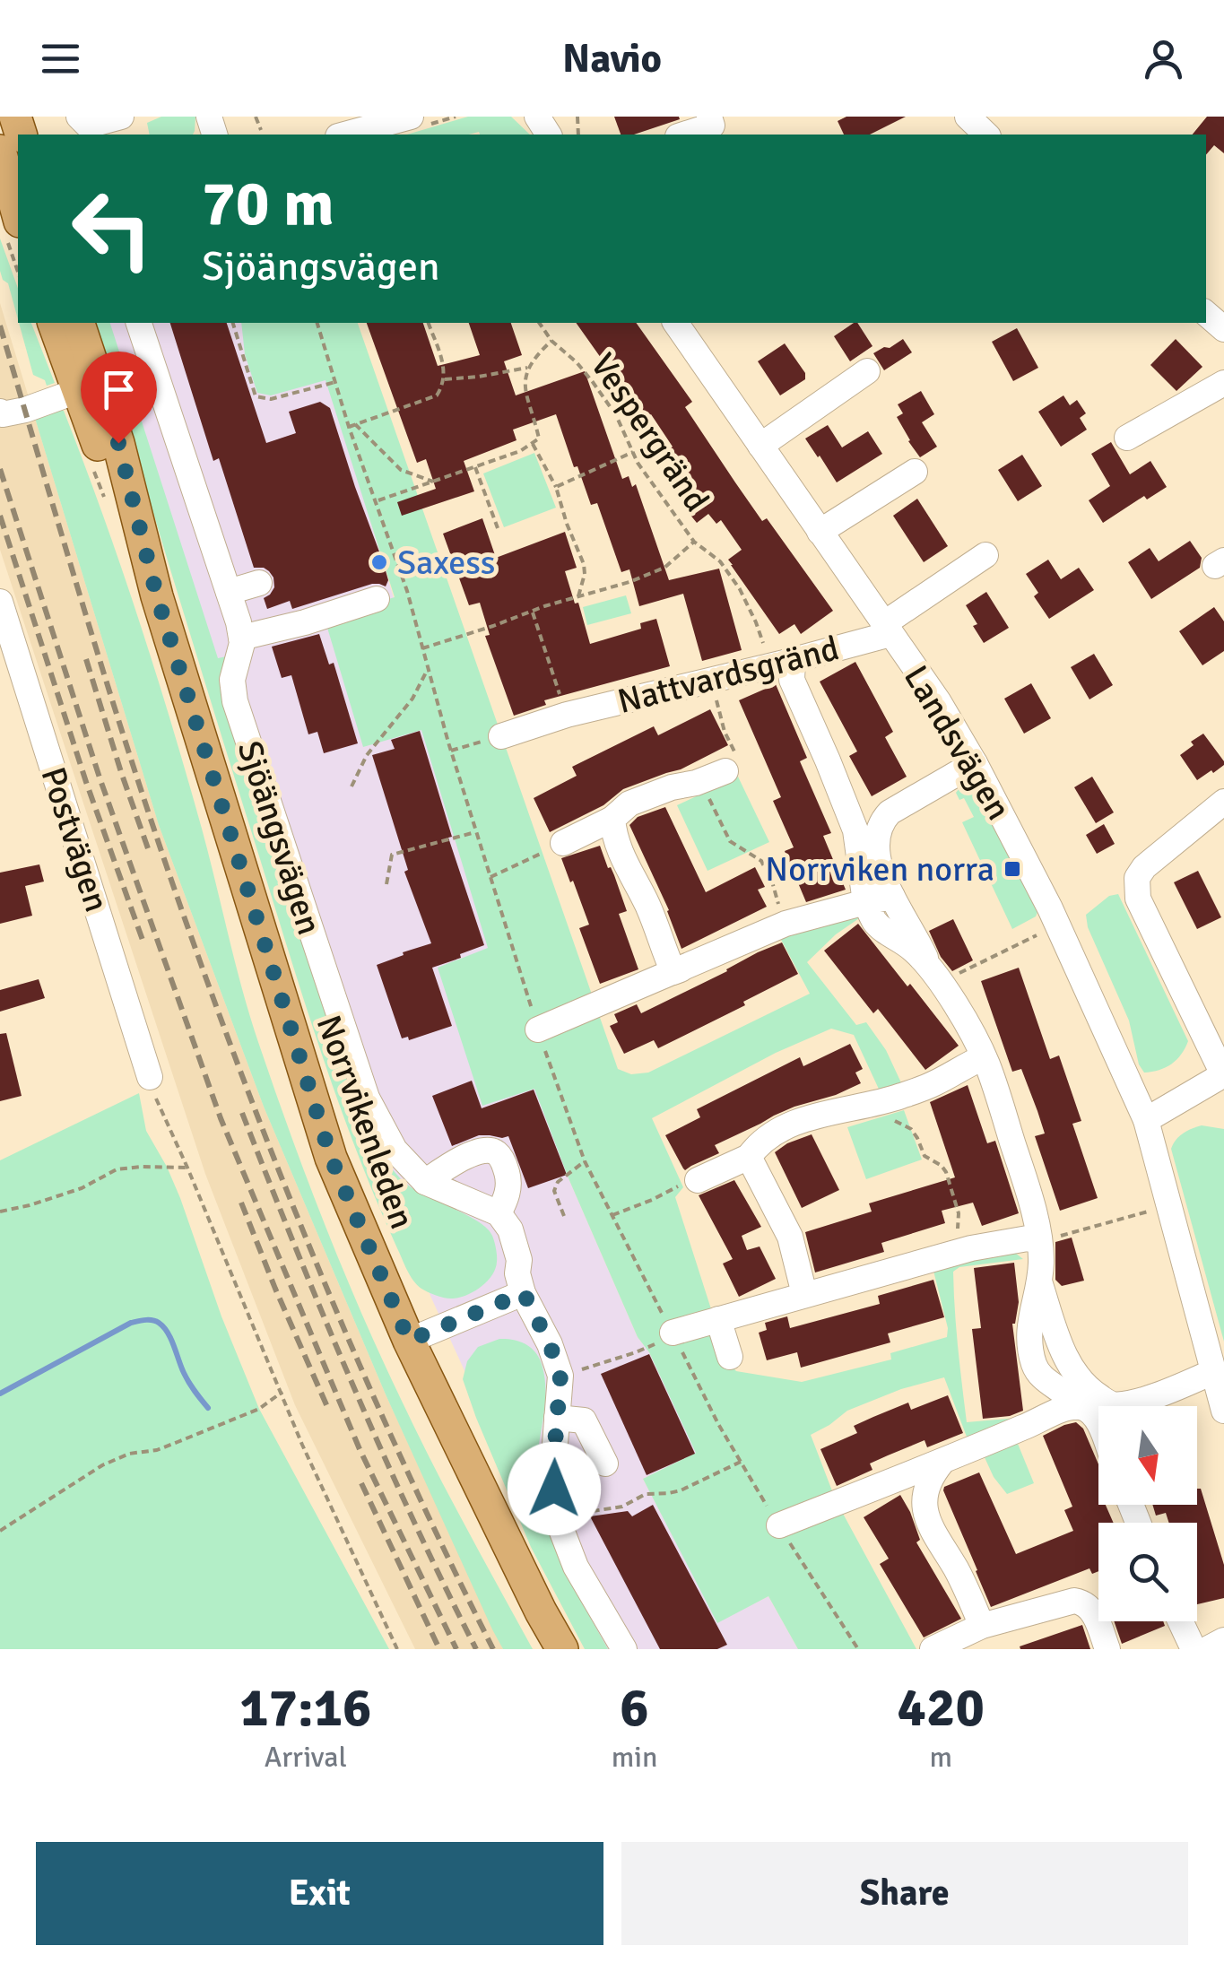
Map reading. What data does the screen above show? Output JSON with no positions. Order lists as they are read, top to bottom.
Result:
{
  "streets": {
    "main road": ["Norrvikenleden"],
    "street": [
      "Nattvardsgränd",
      "Landsvägen",
      "Sjöängsvägen",
      "Postvägen"
    ],
    "path": ["Vespergränd"]
  },
  "crossings": [
    ["Vespergränd", "Nattvardsgränd"],
    ["Nattvardsgränd", "Landsvägen"]
  ],
  "places": {
    "other": ["Saxess"],
    "transit": ["Norrviken norra"]
  },
  "north": "bottom",
  "page": {
    "header": "Navio",
    "turn": ["70 m", "Sjöängsvägen"],
    "eta": [
      "17:16",
      "Arrival",
      "6",
      "min",
      "420",
      "m"
    ],
    "buttons": ["Exit", "Share"]
  }
}
